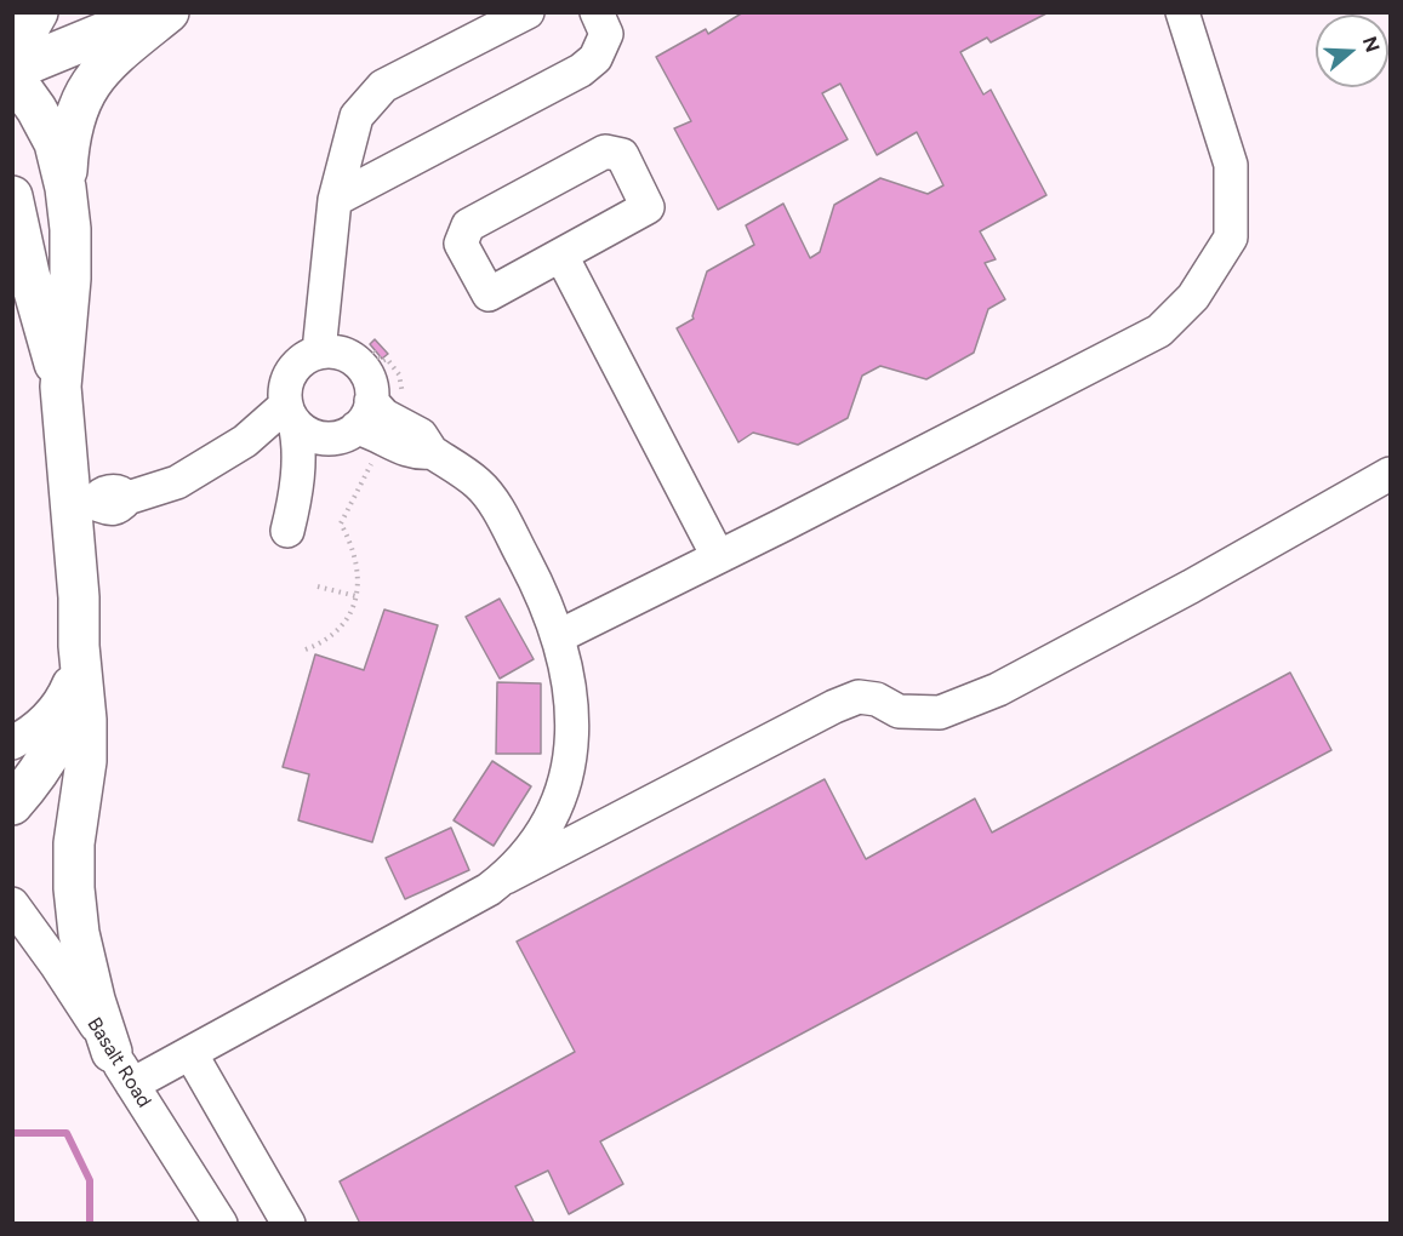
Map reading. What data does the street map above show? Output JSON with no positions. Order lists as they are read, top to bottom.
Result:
{
  "streets": {
    "street": ["Basalt Road"]
  },
  "north": "right"
}
